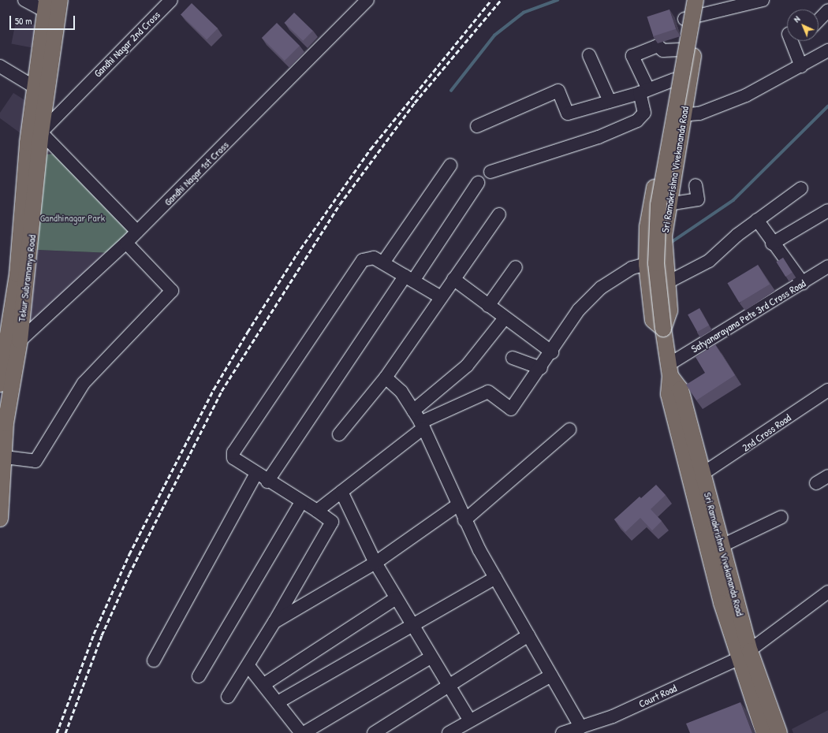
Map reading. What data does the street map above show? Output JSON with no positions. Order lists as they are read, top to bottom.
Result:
{
  "streets": {
    "main road": ["Sri Ramakrishna Vivekananda Road", "Tekur Subramanya Road"],
    "street": [
      "Gandhi Nagar 2nd Cross",
      "Gandhi Nagar 1st Cross",
      "Satyanarayana Pete 3rd Cross Road",
      "2nd Cross Road",
      "Court Road"
    ]
  },
  "crossings": [
    ["Gandhi Nagar 2nd Cross", "Tekur Subramanya Road"],
    ["Sri Ramakrishna Vivekananda Road", "Satyanarayana Pete 3rd Cross Road"],
    ["Sri Ramakrishna Vivekananda Road", "2nd Cross Road"],
    ["Sri Ramakrishna Vivekananda Road", "Court Road"],
    ["Gandhi Nagar 1st Cross", "Tekur Subramanya Road"]
  ],
  "parks": ["Gandhinagar Park"],
  "scale_bar": "50 m",
  "north": "top left"
}
